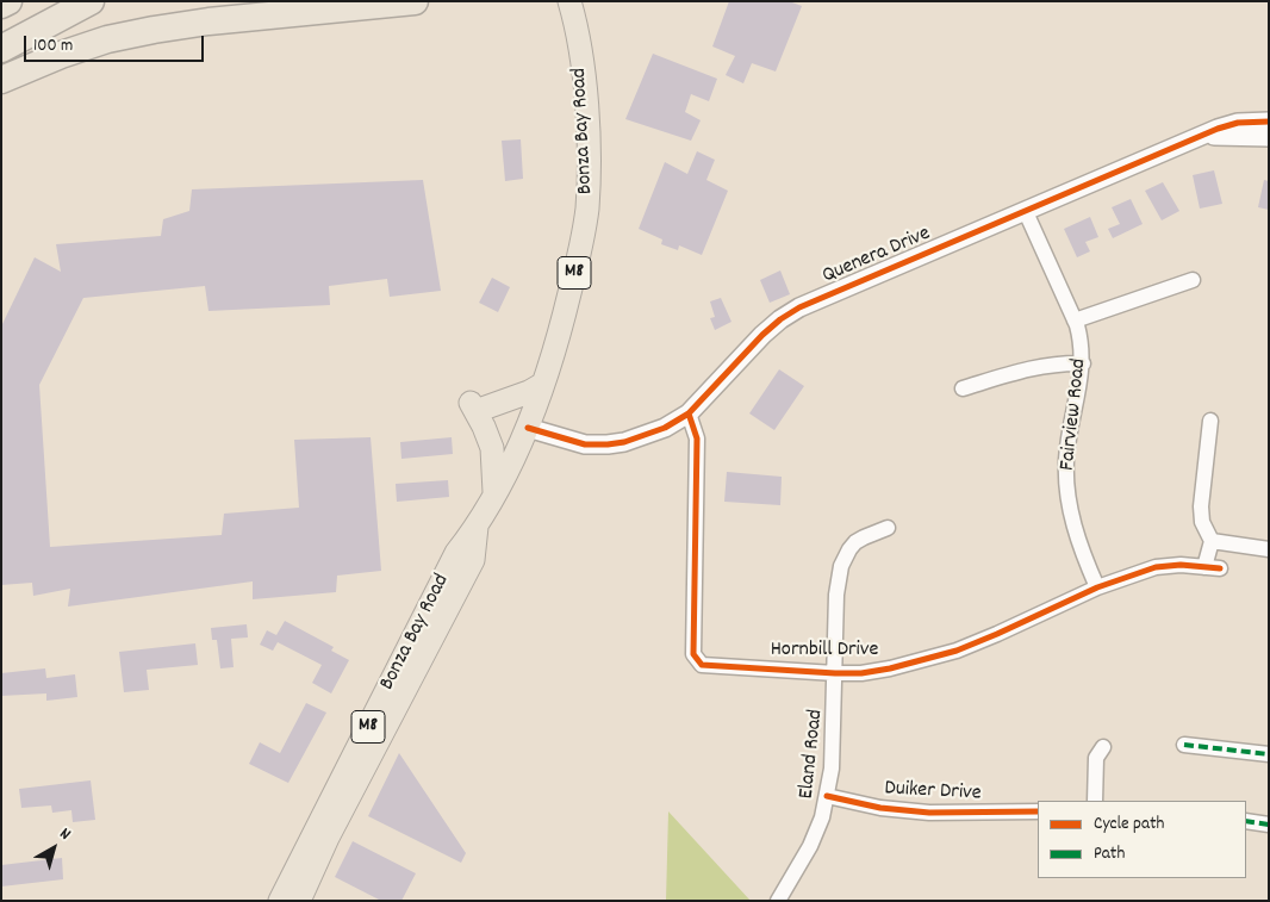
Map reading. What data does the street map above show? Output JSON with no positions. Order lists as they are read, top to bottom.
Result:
{
  "streets": {
    "main road": ["Bonza Bay Road", "M8"],
    "street": [
      "Quenera Drive",
      "Fairview Road",
      "Hornbill Drive",
      "Eland Road",
      "Duiker Drive"
    ]
  },
  "crossings": [
    ["Bonza Bay Road", "Quenera Drive"],
    ["Quenera Drive", "Fairview Road"],
    ["Quenera Drive", "Hornbill Drive"],
    ["Fairview Road", "Hornbill Drive"],
    ["Hornbill Drive", "Eland Road"],
    ["Eland Road", "Duiker Drive"]
  ],
  "legend": ["Cycle path", "Path"],
  "scale_bar": "100 m",
  "north": "top right"
}
